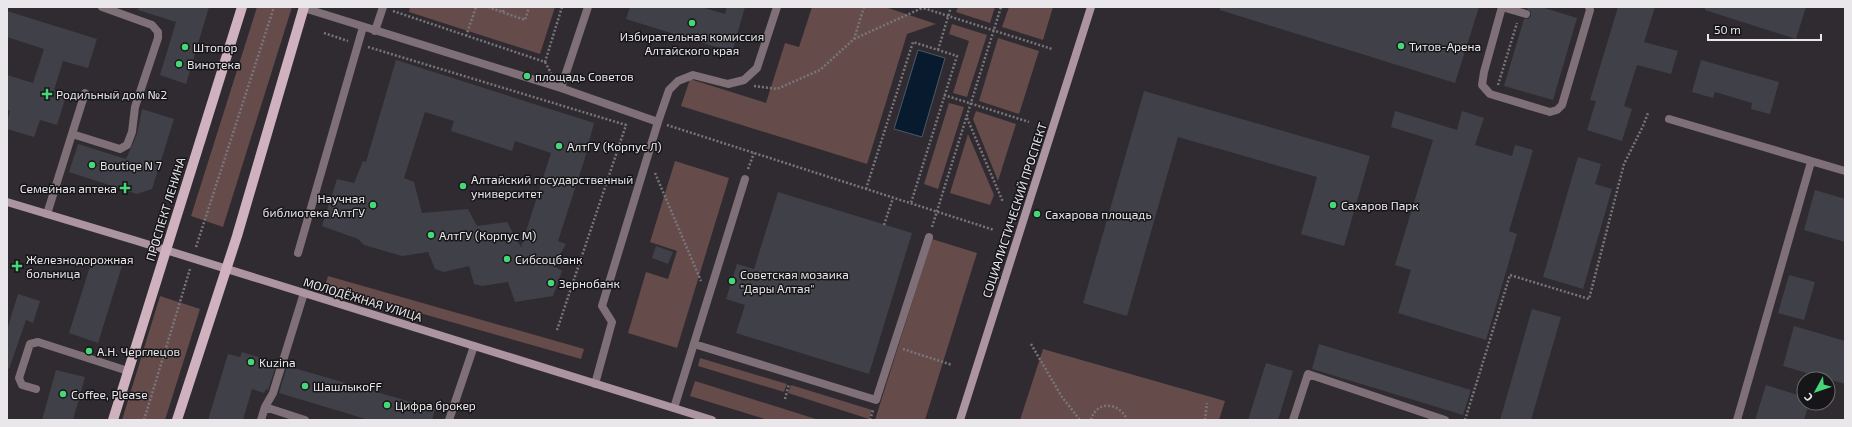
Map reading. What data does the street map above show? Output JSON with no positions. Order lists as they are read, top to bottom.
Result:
{
  "streets": {
    "main road": ["ПРОСПЕКТ ЛЕНИНА"],
    "street": ["СОЦИАЛИСТИЧЕСКИЙ ПРОСПЕКТ", "МОЛОДЁЖНАЯ УЛИЦА"]
  },
  "crossings": [
    ["ПРОСПЕКТ ЛЕНИНА", "МОЛОДЁЖНАЯ УЛИЦА"]
  ],
  "places": {
    "other": [
      "Избирательная комиссия Алтайского края",
      "Титов-Арена",
      "Штопор",
      "Винотека",
      "площадь Советов",
      "АлтГУ (Корпус Л)",
      "Boutiqe N 7",
      "Алтайский государственный университет",
      "Научная библиотека АлтГУ",
      "Сахаров Парк",
      "Сахарова площадь",
      "АлтГУ (Корпус М)",
      "Сибсоцбанк",
      "Советская мозаика \"Дары Алтая\"",
      "Зернобанк",
      "А.Н. Черглецов",
      "Kuzina",
      "ШашлыкоFF",
      "Coffee, Please",
      "Цифра брокер"
    ],
    "health": ["Родильный дом №2", "Семейная аптека", "Железнодорожная больница"]
  },
  "scale_bar": "50 m",
  "north": "bottom left"
}
